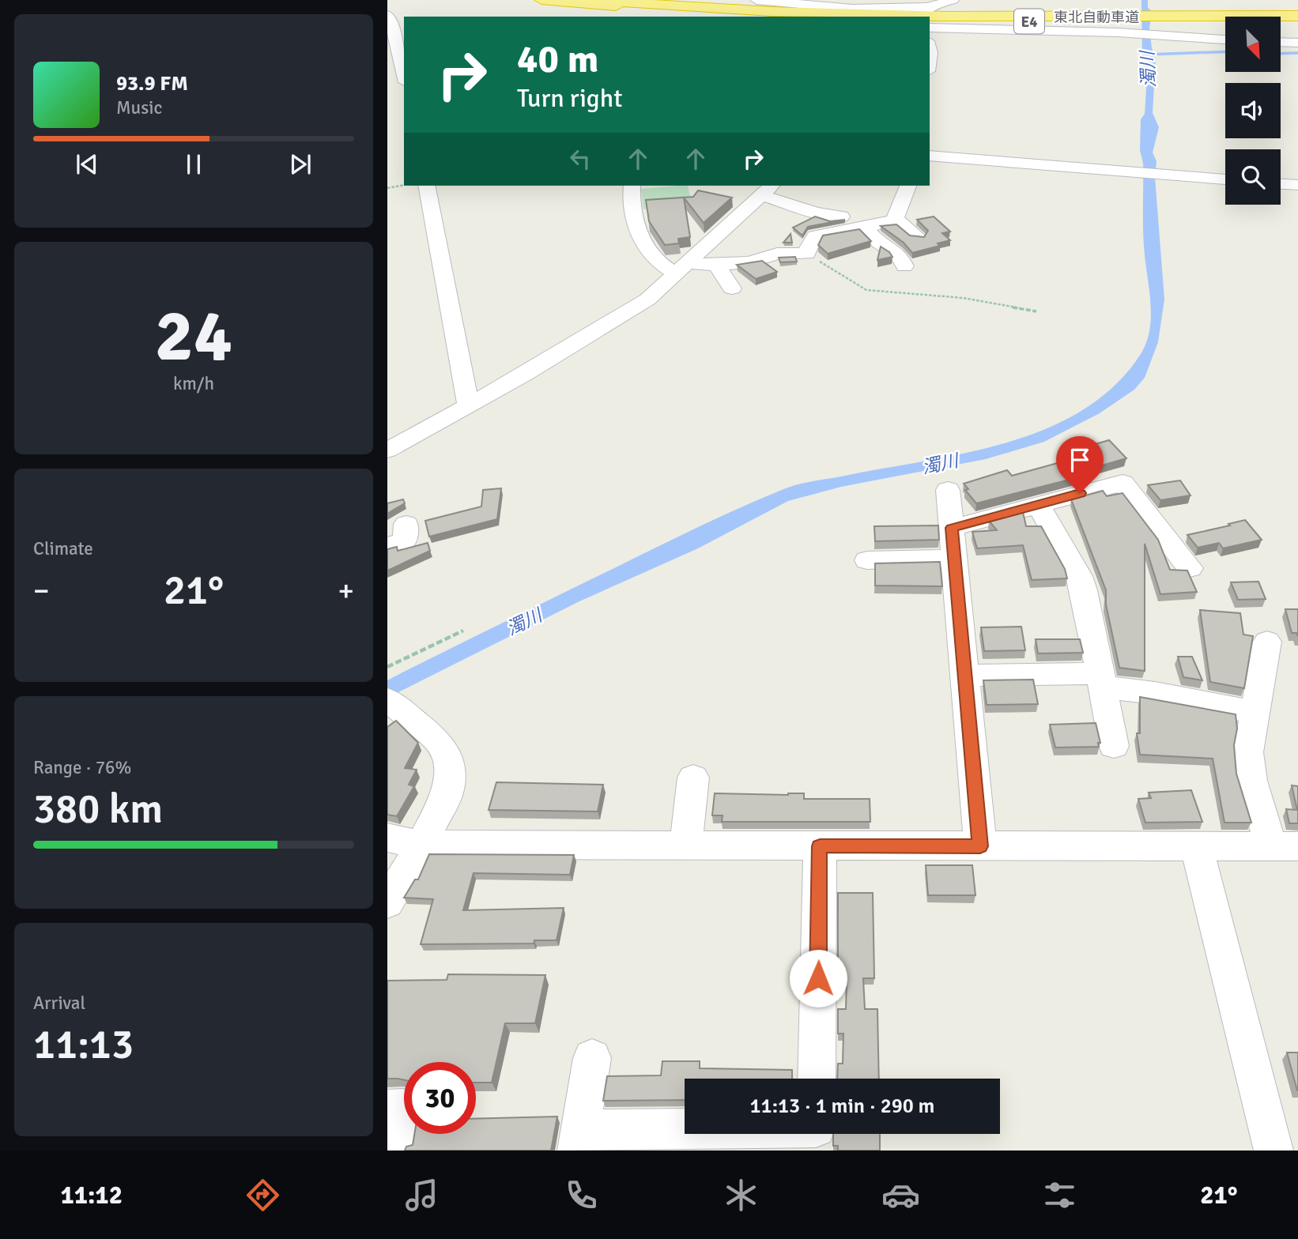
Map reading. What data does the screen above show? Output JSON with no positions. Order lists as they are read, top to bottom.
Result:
{
  "streets": {
    "highway": ["東北自動車道", "E4"]
  },
  "water": ["濁川"],
  "north": "bottom right",
  "page": {
    "turn": ["40 m", "Turn right"],
    "song": ["93.9 FM", "Music"],
    "tile": [
      ["24", "km/h"],
      "Climate",
      ["Range · 76%", "380 km"],
      ["Arrival", "11:13"]
    ],
    "heat": ["−", "21°", "+"],
    "limit": "30",
    "trip": "11:13 · 1 min · 290 m",
    "tabs": ["11:12", "21°"]
  }
}
